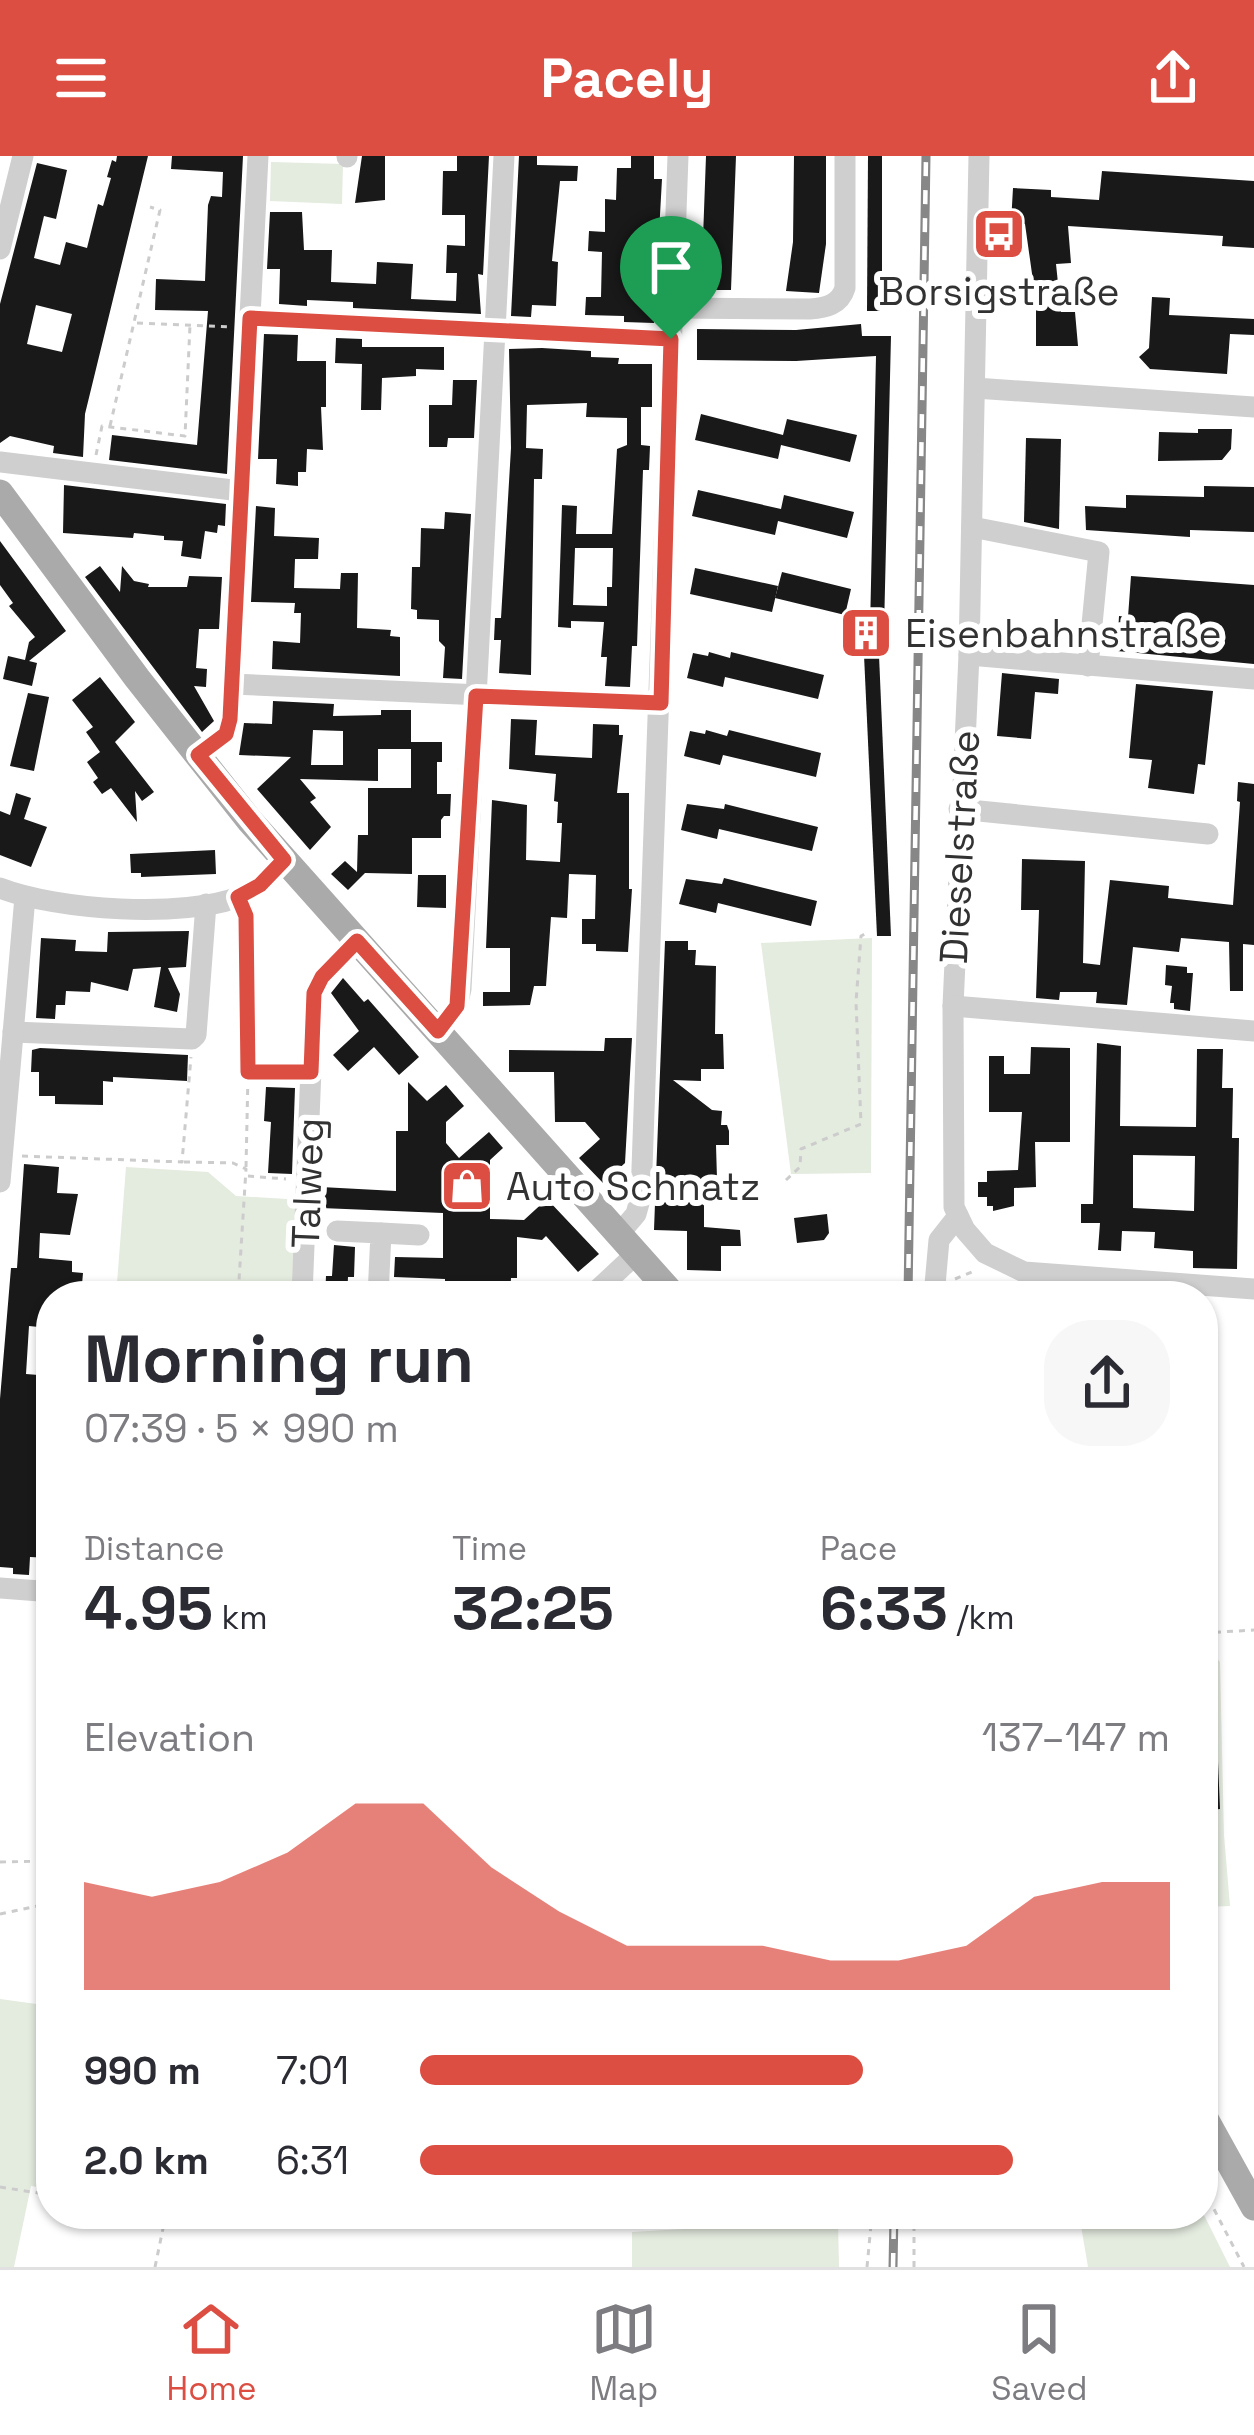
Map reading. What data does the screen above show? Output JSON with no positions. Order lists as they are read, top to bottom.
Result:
{
  "streets": {
    "street": ["Dieselstraße", "Talweg"]
  },
  "places": {
    "bus stop": ["Borsigstraße"],
    "building": ["Eisenbahnstraße"],
    "shop": ["Auto Schnatz"]
  },
  "page": {
    "header": "Pacely",
    "heading": ["Morning run", "07:39 · 5 × 990 m"],
    "stats": [
      ["Distance", "4.95 km"],
      ["Time", "32:25"],
      ["Pace", "6:33 /km"]
    ],
    "chart": ["Elevation", "137–147 m"],
    "list": [
      {
        "name": "990 m",
        "note": "7:01"
      },
      {
        "name": "2.0 km",
        "note": "6:31"
      }
    ],
    "tabs": ["Home", "Map", "Saved"]
  }
}
